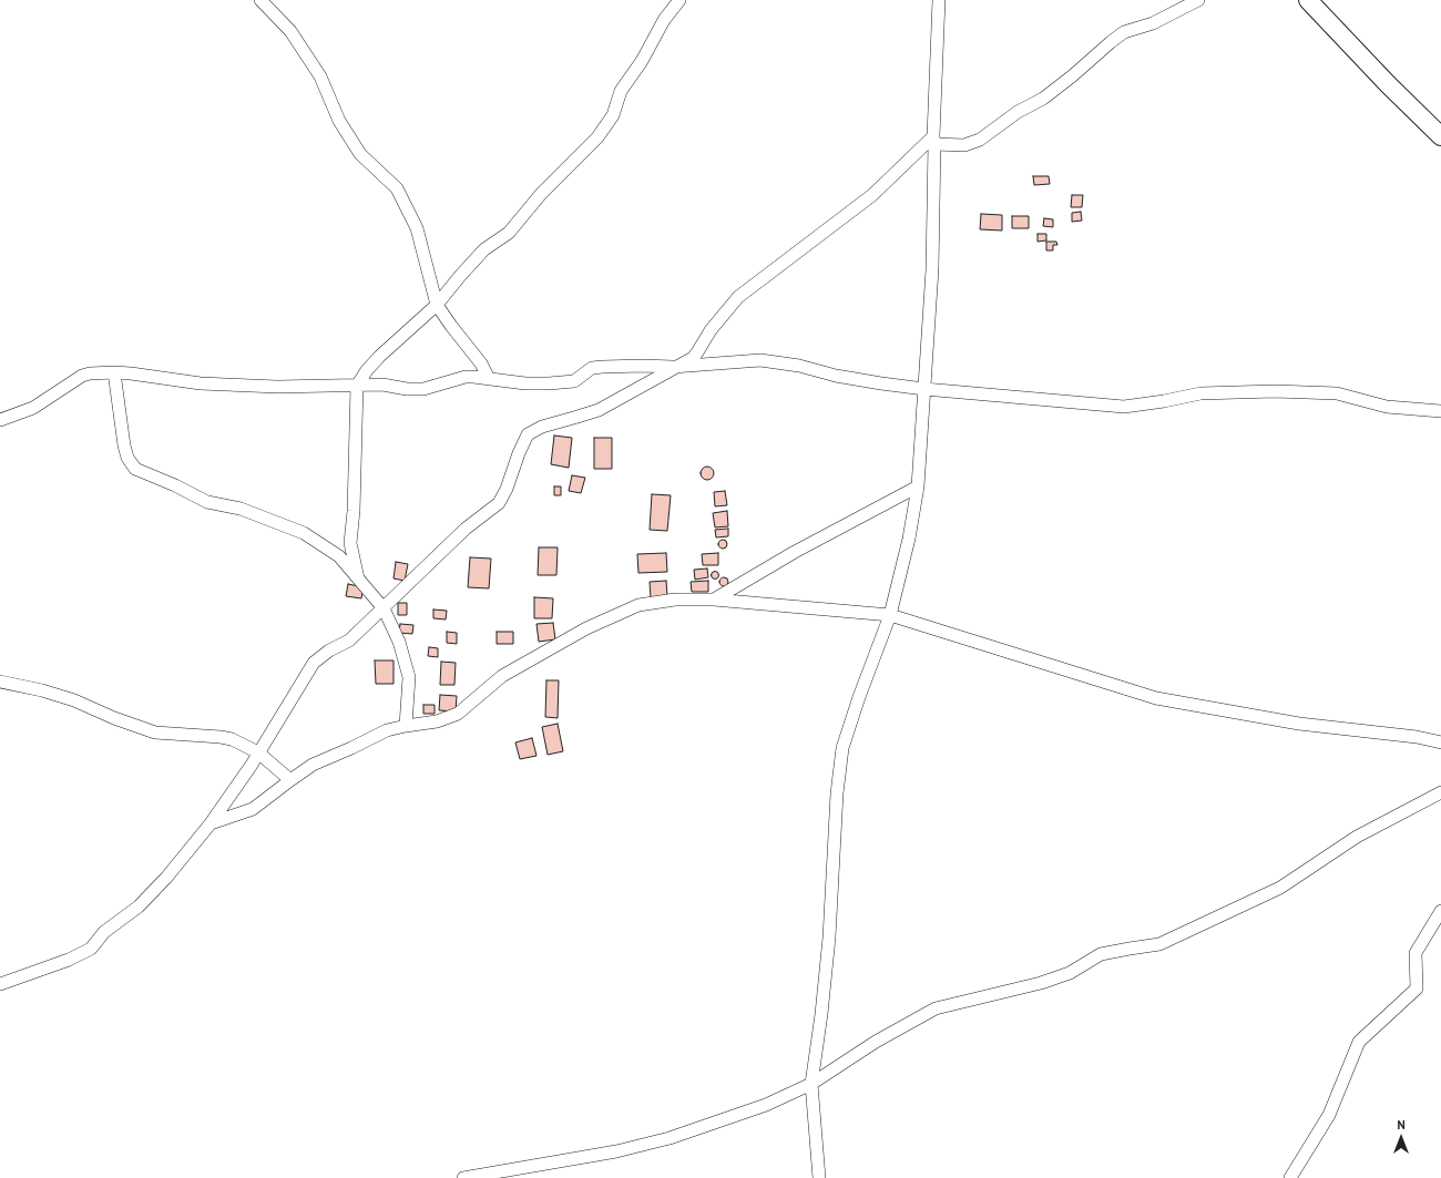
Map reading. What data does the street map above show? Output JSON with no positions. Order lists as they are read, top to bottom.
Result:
{
  "north": "top"
}
